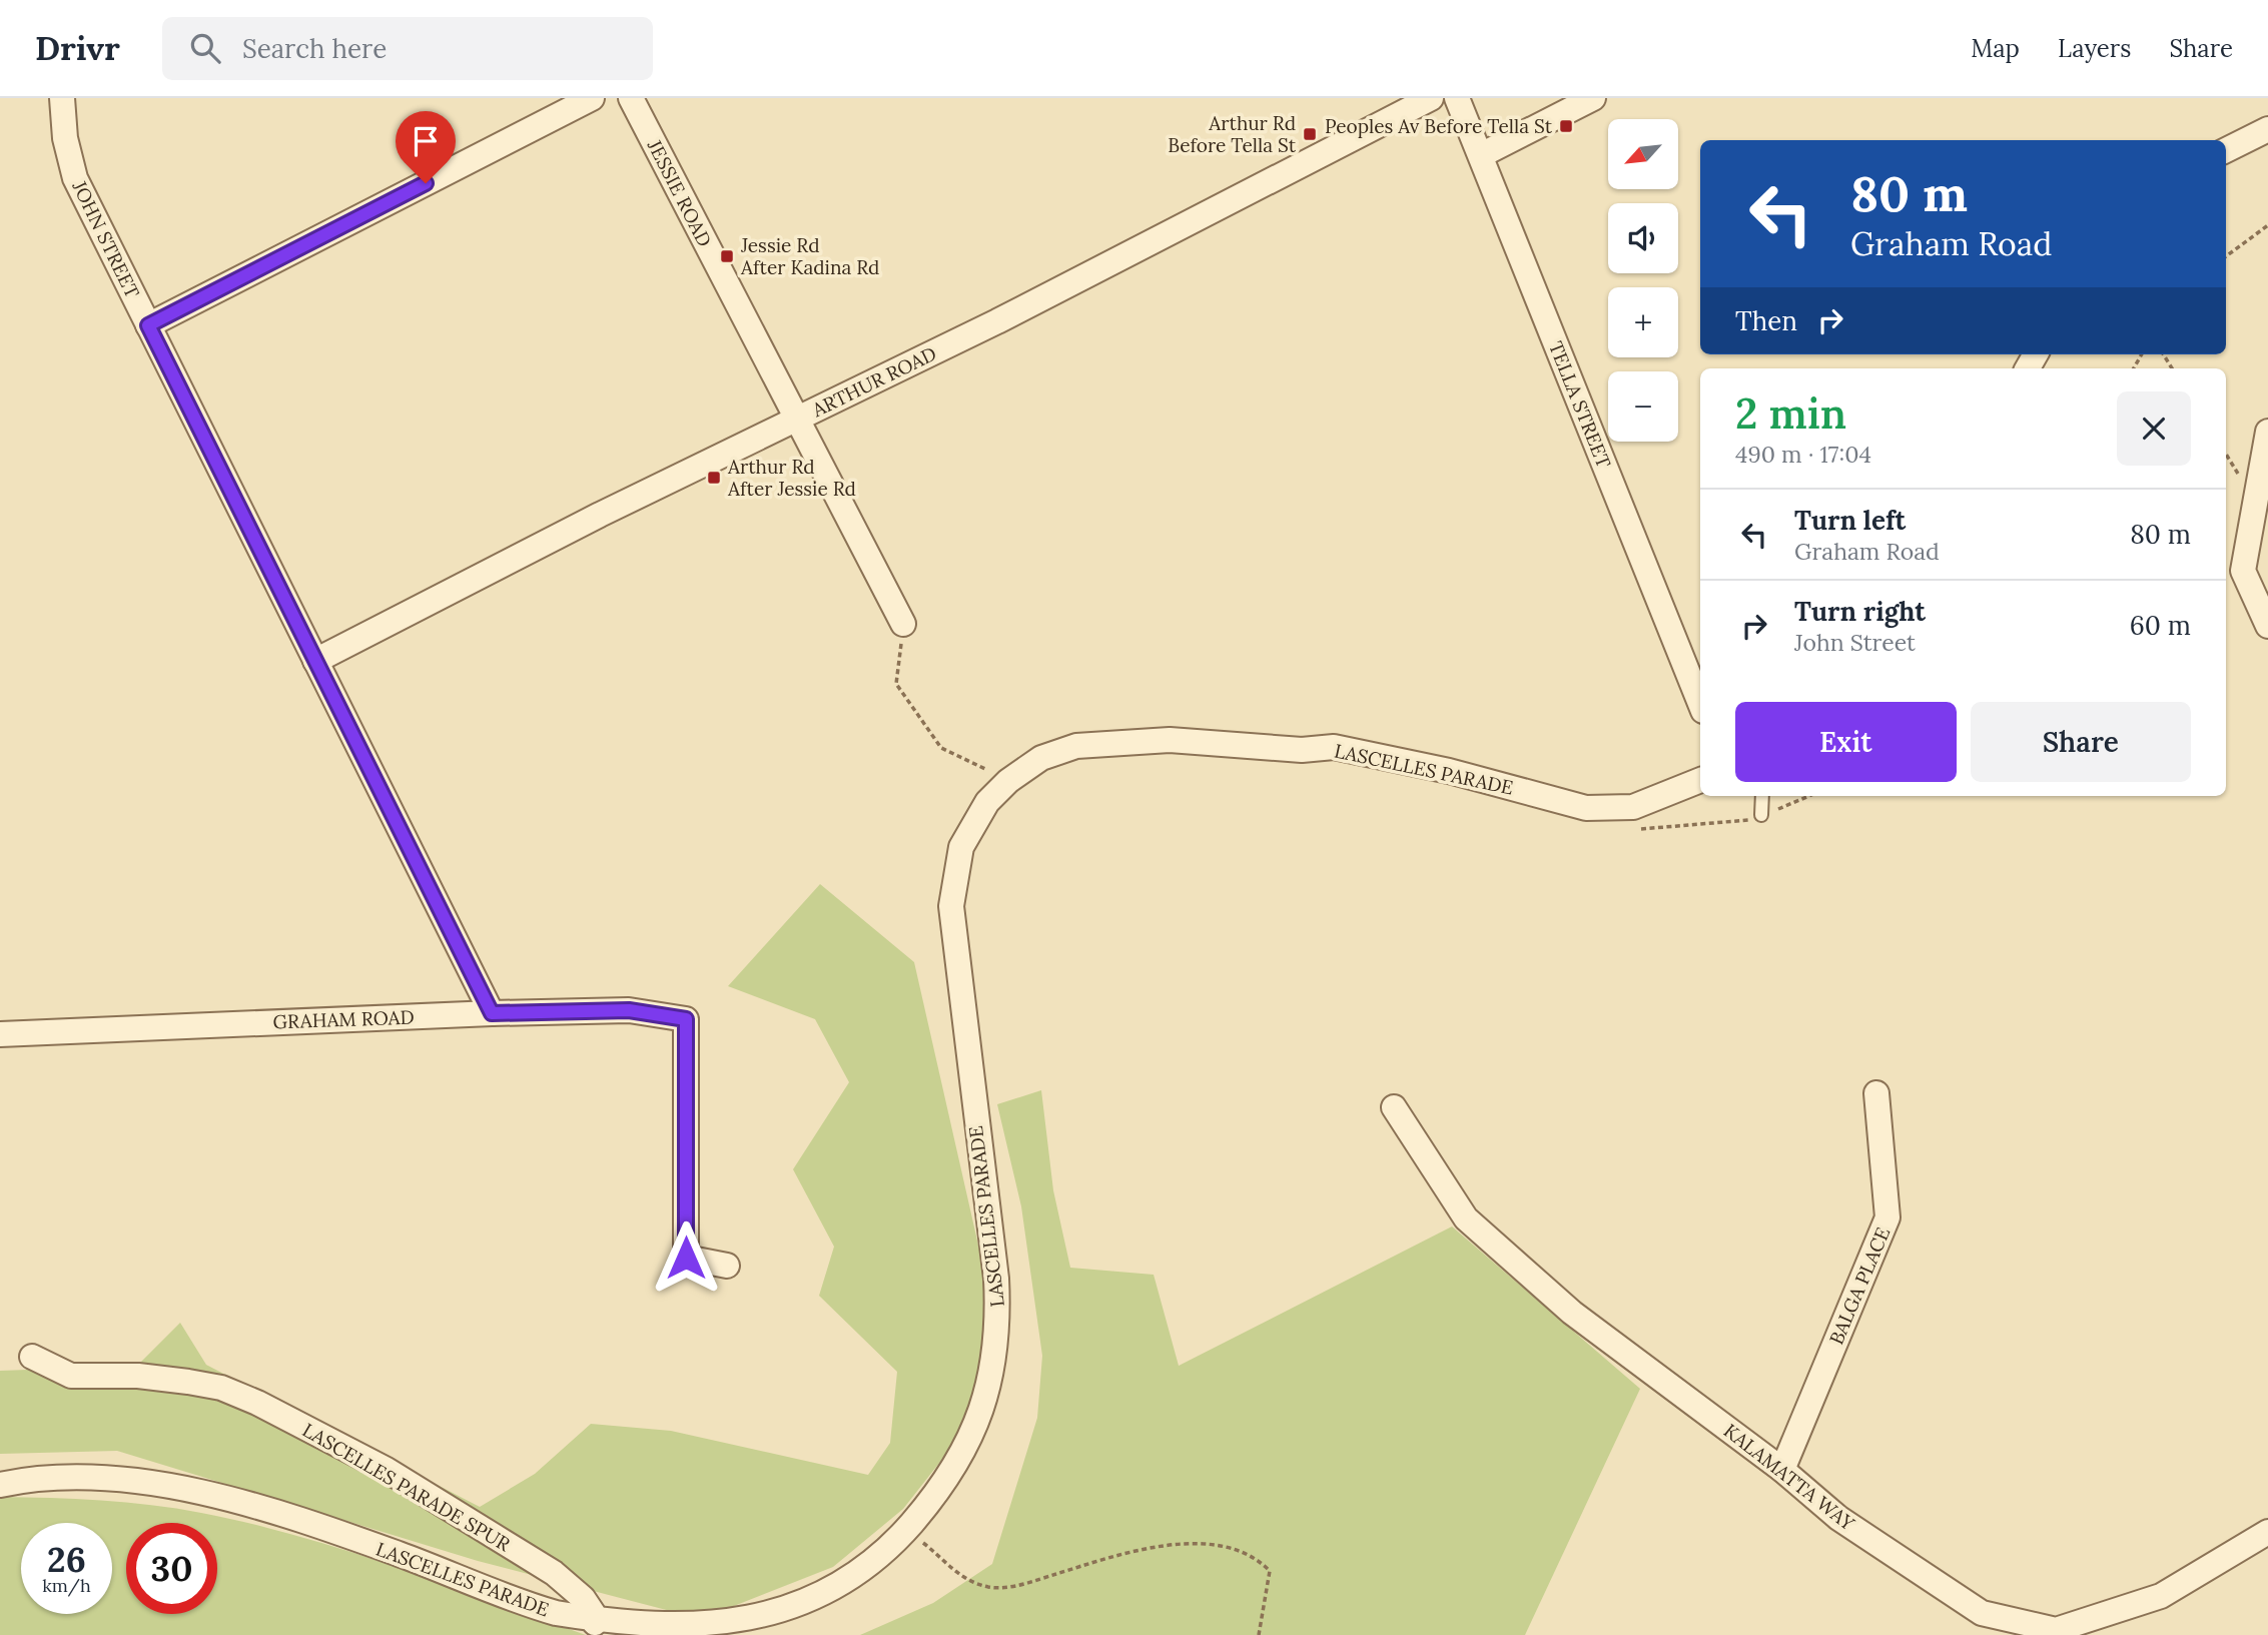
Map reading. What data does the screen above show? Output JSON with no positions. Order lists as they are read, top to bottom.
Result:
{
  "streets": {
    "street": [
      "JESSIE ROAD",
      "JOHN STREET",
      "ARTHUR ROAD",
      "TELLA STREET",
      "LASCELLES PARADE",
      "GRAHAM ROAD",
      "BALGA PLACE",
      "KALAMATTA WAY",
      "LASCELLES PARADE SPUR"
    ]
  },
  "crossings": [
    ["JESSIE ROAD", "ARTHUR ROAD"],
    ["JOHN STREET", "ARTHUR ROAD"],
    ["JOHN STREET", "GRAHAM ROAD"],
    ["LASCELLES PARADE", "LASCELLES PARADE SPUR"],
    ["BALGA PLACE", "KALAMATTA WAY"]
  ],
  "places": {
    "transit": [
      "Peoples Av Before Tella St",
      "Arthur Rd Before Tella St",
      "Jessie Rd After Kadina Rd",
      "Arthur Rd After Jessie Rd"
    ]
  },
  "north": "bottom left",
  "page": {
    "header": "Drivr",
    "search": "Search here",
    "nav": ["Map", "Layers", "Share"],
    "map_buttons": ["+", "−"],
    "turn": ["80 m", "Graham Road"],
    "then": "Then",
    "heading": ["2 min", "490 m · 17:04"],
    "list": [
      {
        "name": "Turn left",
        "note": "Graham Road",
        "value": "80 m"
      },
      {
        "name": "Turn right",
        "note": "John Street",
        "value": "60 m"
      }
    ],
    "buttons": ["Exit", "Share"],
    "speed": "26 km/h",
    "limit": "30"
  }
}
